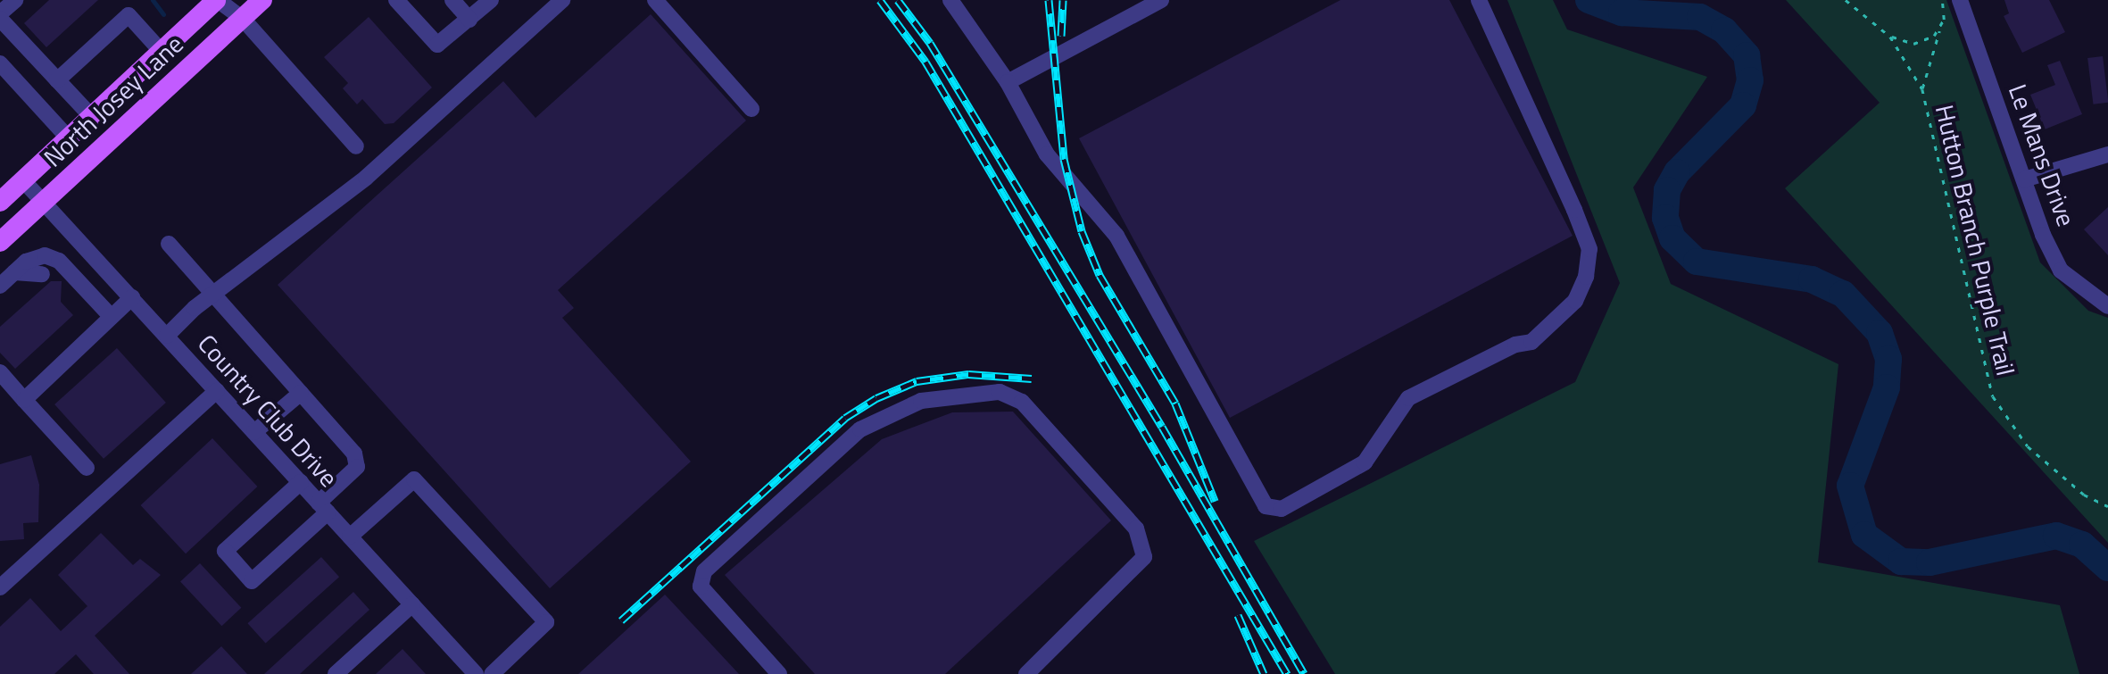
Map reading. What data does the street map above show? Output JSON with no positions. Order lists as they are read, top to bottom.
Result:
{
  "streets": {
    "main road": ["North Josey Lane"],
    "street": ["Le Mans Drive", "Country Club Drive"],
    "path": ["Hutton Branch Purple Trail"]
  },
  "crossings": [
    ["North Josey Lane", "Country Club Drive"]
  ]
}
